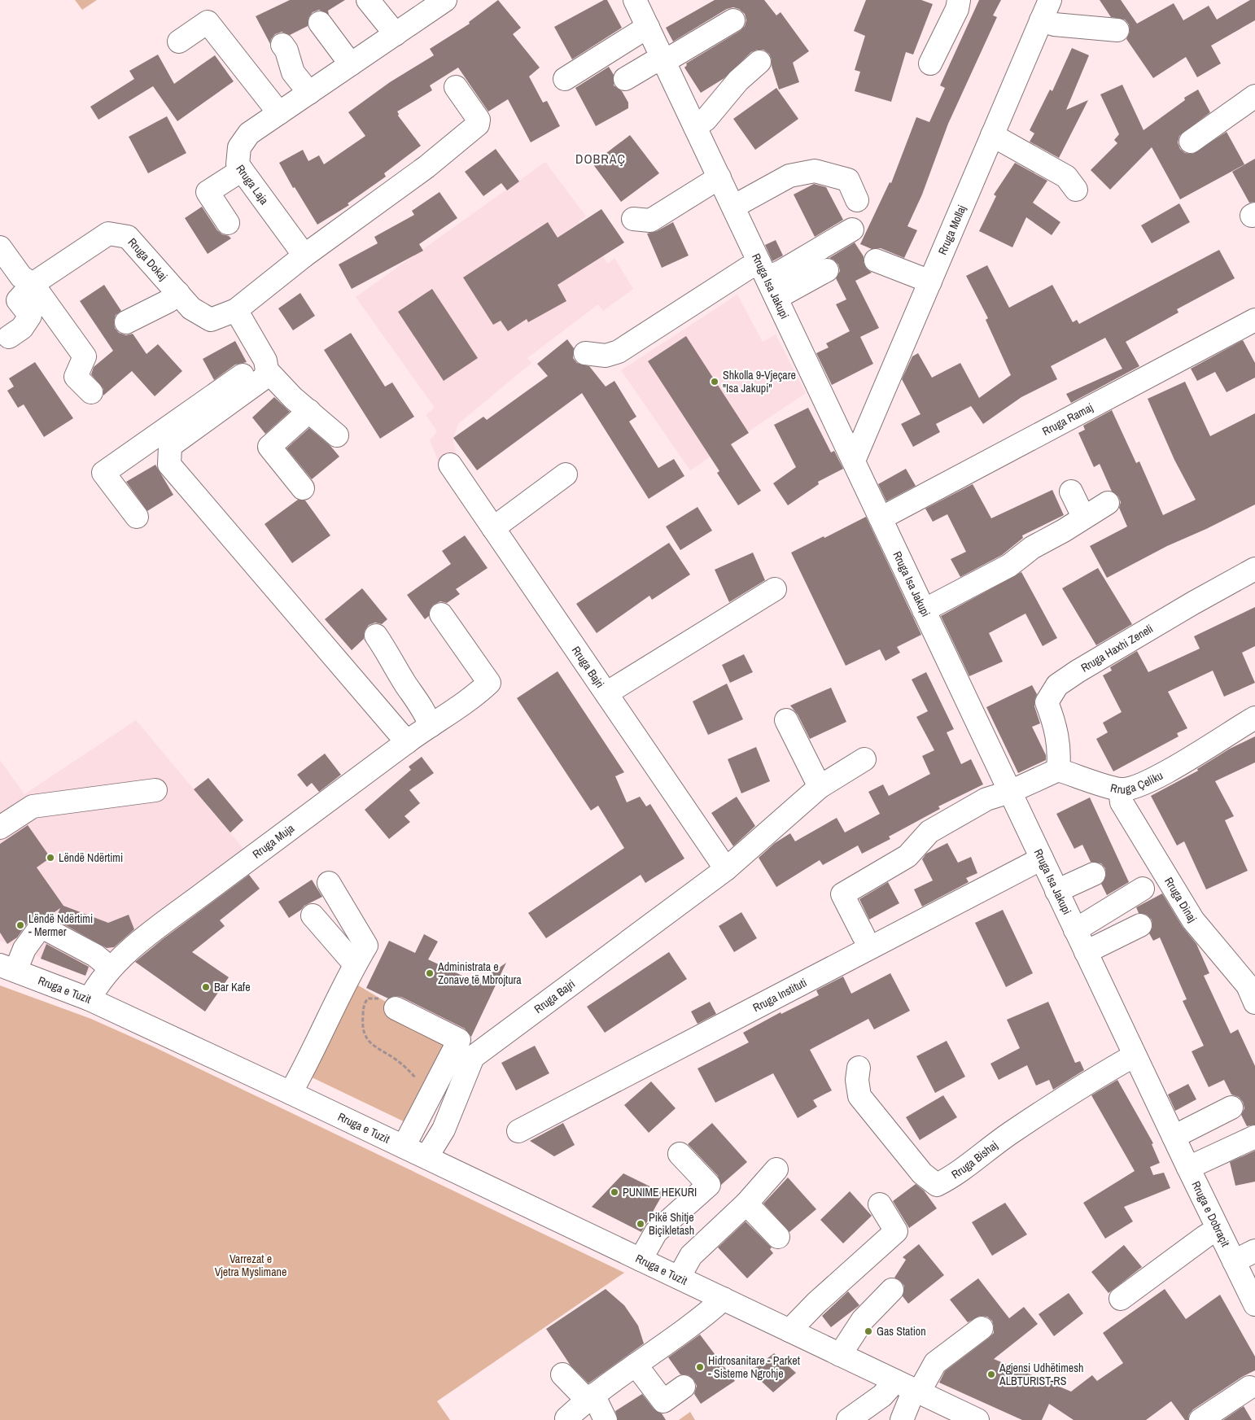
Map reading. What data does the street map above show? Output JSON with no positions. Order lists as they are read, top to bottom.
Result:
{
  "streets": {
    "street": [
      "Rruga Laja",
      "Rruga Mollaj",
      "Rruga Dokaj",
      "Rruga Isa Jakupi",
      "Rruga Ramaj",
      "Rruga Haxhi Zeneli",
      "Rruga Bajri",
      "Rruga Çeliku",
      "Rruga Muja",
      "Rruga Dinaj",
      "Rruga e Tuzit",
      "Rruga Instituti",
      "Rruga Bishaj",
      "Rruga e Dobraçit"
    ]
  },
  "crossings": [
    ["Rruga Laja", "Rruga Dokaj"],
    ["Rruga Mollaj", "Rruga Isa Jakupi"],
    ["Rruga Isa Jakupi", "Rruga Ramaj"],
    ["Rruga Isa Jakupi", "Rruga Instituti"],
    ["Rruga Isa Jakupi", "Rruga Bishaj"],
    ["Rruga Isa Jakupi", "Rruga e Dobraçit"],
    ["Rruga Haxhi Zeneli", "Rruga Çeliku"],
    ["Rruga Bajri", "Rruga e Tuzit"],
    ["Rruga Çeliku", "Rruga Dinaj"],
    ["Rruga Muja", "Rruga e Tuzit"]
  ],
  "districts": ["DOBRAÇ"],
  "parks": ["Varrezat e Vjetra Myslimane"],
  "places": [
    "Shkolla 9-Vjeçare \"Isa Jakupi\"",
    "Lëndë Ndërtimi",
    "Lëndë Ndërtimi - Mermer",
    "Administrata e Zonave të Mbrojtura",
    "Bar Kafe",
    "PUNIME HEKURI",
    "Pikë Shitje Biçikletash",
    "Gas Station",
    "Hidrosanitare - Parket - Sisteme Ngrohje",
    "Agjensi Udhëtimesh ALBTURIST-RS"
  ]
}
